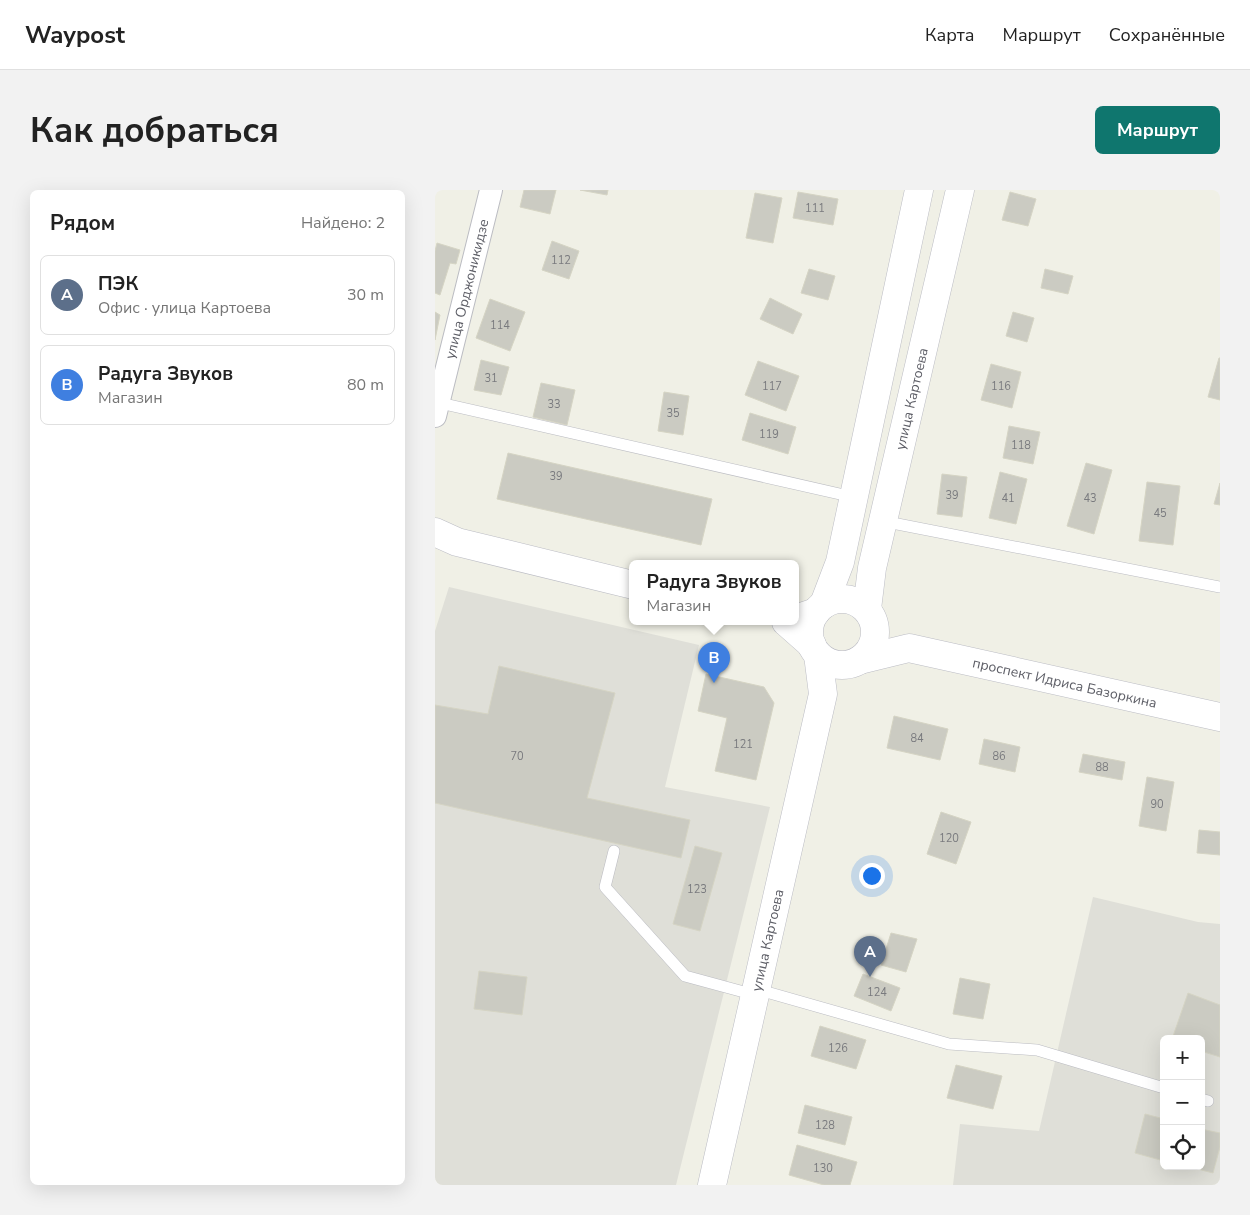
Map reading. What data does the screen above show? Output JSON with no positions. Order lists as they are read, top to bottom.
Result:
{
  "streets": {
    "main road": ["улица Картоева", "проспект Идриса Базоркина"],
    "street": ["улица Орджоникидзе"]
  },
  "crossings": [
    ["улица Картоева", "проспект Идриса Базоркина"]
  ],
  "house_numbers": [
    "111",
    "112",
    "114",
    "31",
    "117",
    "116",
    "33",
    "35",
    "119",
    "118",
    "39",
    "39",
    "41",
    "43",
    "45",
    "84",
    "121",
    "70",
    "86",
    "88",
    "90",
    "120",
    "123",
    "124",
    "126",
    "128",
    "130"
  ],
  "page": {
    "header": "Waypost",
    "nav": ["Карта", "Маршрут", "Сохранённые"],
    "buttons": "Маршрут",
    "title": "Как добраться",
    "heading": ["Рядом", "Найдено: 2"],
    "list": [
      {
        "mark": "A",
        "name": "ПЭК",
        "note": "Офис · улица Картоева",
        "value": "30 m"
      },
      {
        "mark": "B",
        "name": "Радуга Звуков",
        "note": "Магазин",
        "value": "80 m"
      }
    ],
    "popup": ["Радуга Звуков", "Магазин"],
    "pins": ["B", "A"],
    "map_buttons": ["+", "−"]
  }
}
